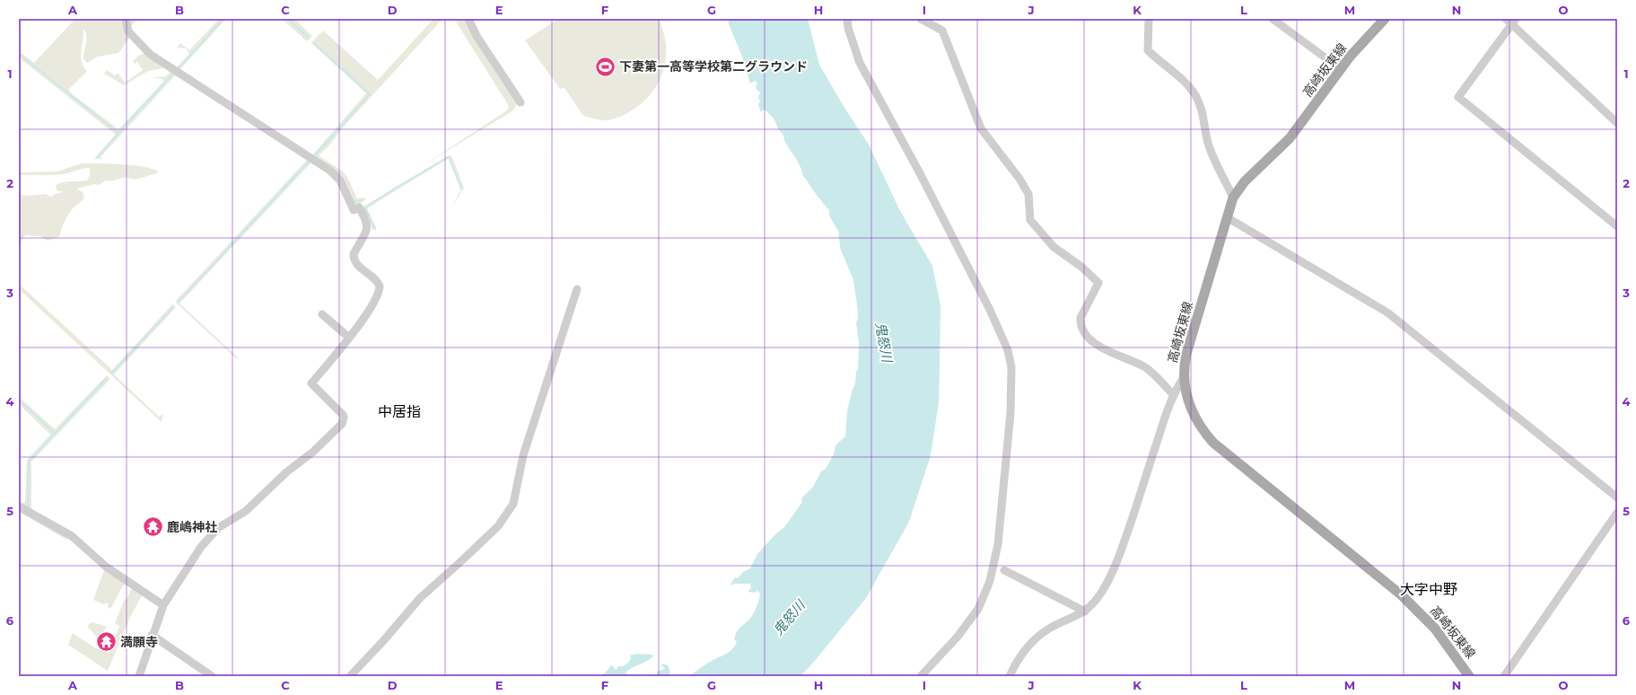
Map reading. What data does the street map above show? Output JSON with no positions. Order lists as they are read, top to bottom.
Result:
{
  "streets": {
    "main road": ["高崎坂東線"]
  },
  "districts": ["中居指", "大字中野"],
  "water": ["鬼怒川"],
  "places": {
    "sports": ["下妻第一高等学校第二グラウンド"],
    "temple": ["鹿嶋神社", "満願寺"]
  },
  "grid": {
    "columns": [
      "A",
      "B",
      "C",
      "D",
      "E",
      "F",
      "G",
      "H",
      "I",
      "J",
      "K",
      "L",
      "M",
      "N",
      "O"
    ],
    "rows": [
      "1",
      "2",
      "3",
      "4",
      "5",
      "6"
    ]
  }
}
